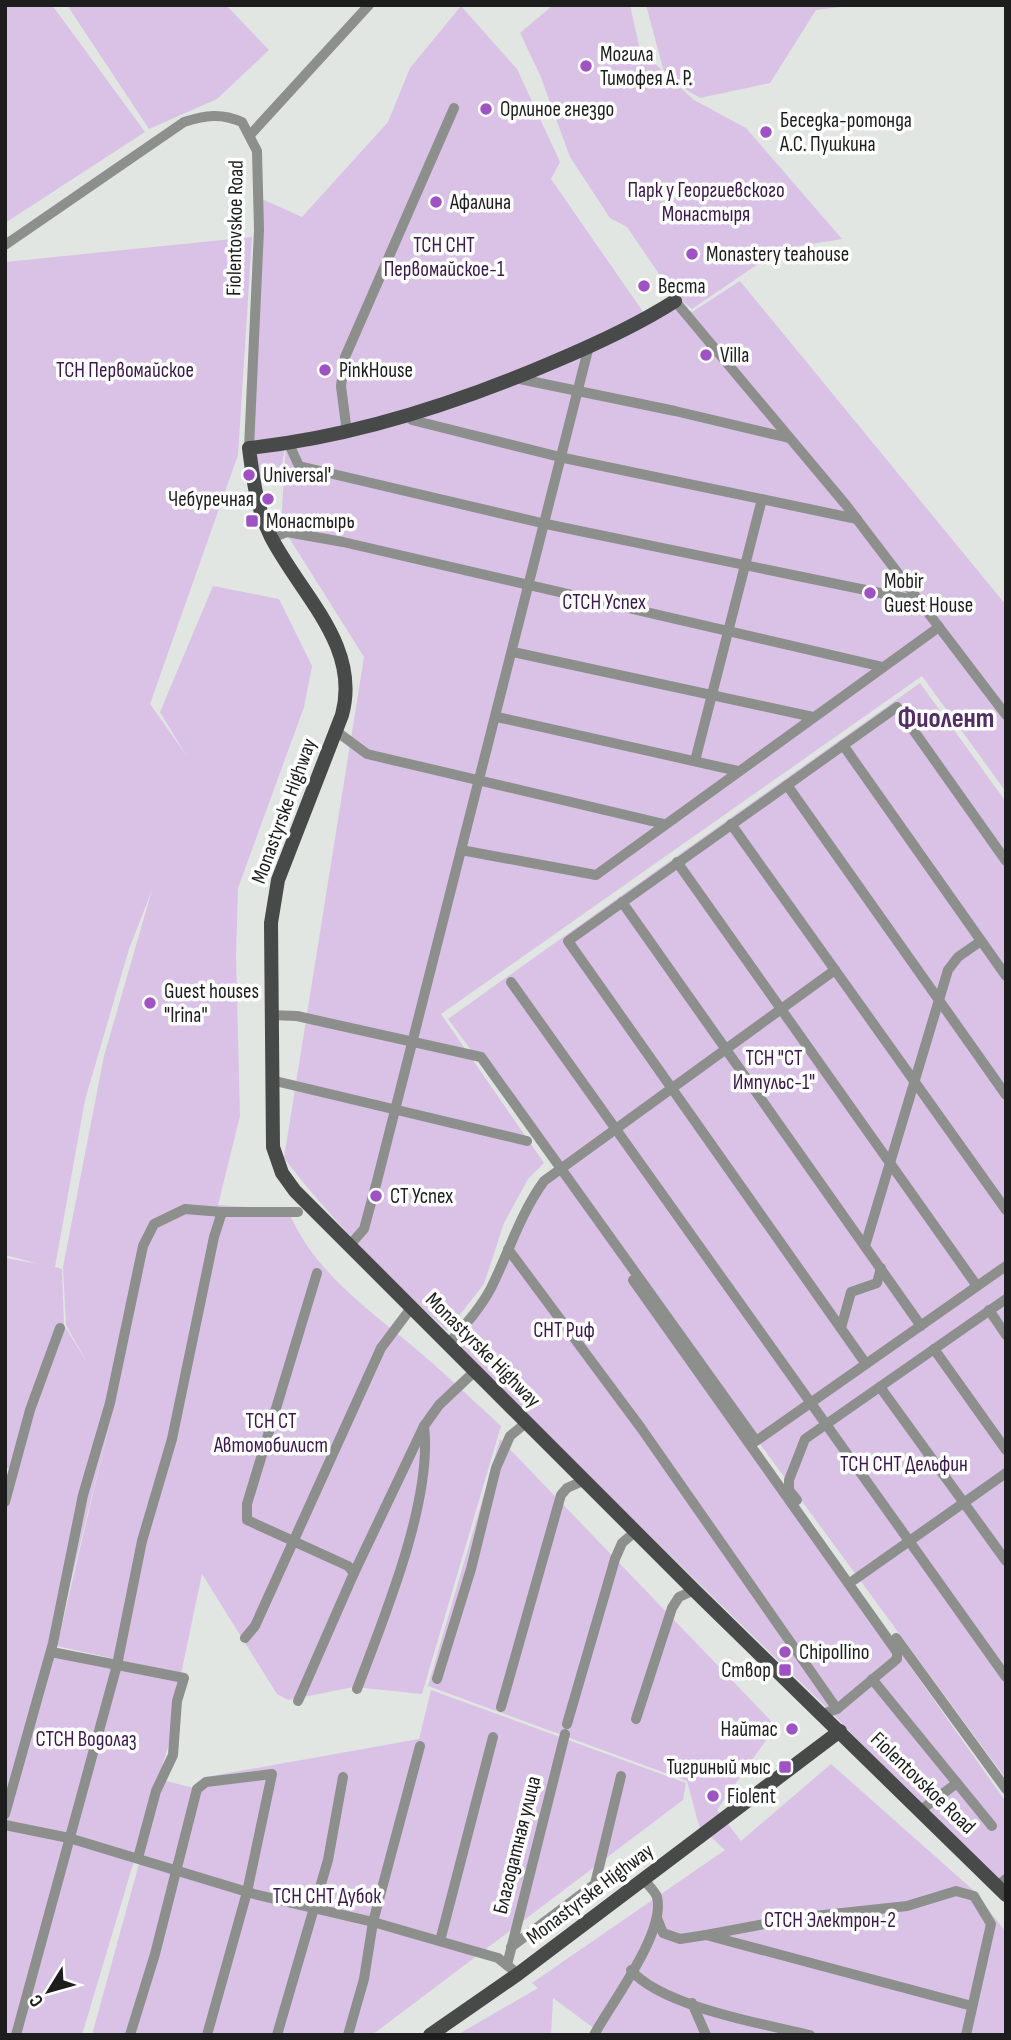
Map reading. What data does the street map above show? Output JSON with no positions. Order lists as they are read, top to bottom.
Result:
{
  "streets": {
    "main road": ["Fiolentovskoe Road", "Monastyrske Highway"],
    "street": ["Благодатная улица"]
  },
  "crossings": [
    ["Fiolentovskoe Road", "Monastyrske Highway"],
    ["Monastyrske Highway", "Благодатная улица"]
  ],
  "districts": ["Фиолент"],
  "parks": [
    "Парк у Георгиевского Монастыря",
    "ТСН СНТ Первомайское-1",
    "ТСН Первомайское",
    "СТСН Успех",
    "ТСН \"СТ Импульс-1\"",
    "СНТ Риф",
    "ТСН СТ Автомобилист",
    "ТСН СНТ Дельфин",
    "СТСН Водолаз",
    "ТСН СНТ Дубок",
    "СТСН Электрон-2"
  ],
  "places": {
    "other": [
      "Могила Тимофея А. Р.",
      "Орлиное гнездо",
      "Беседка-ротонда А.С. Пушкина",
      "Афалина",
      "Monastery teahouse",
      "Веста",
      "Villa",
      "PinkHouse",
      "Universal'",
      "Чебуречная",
      "Mobir Guest House",
      "Guest houses \"Irina\"",
      "СТ Успех",
      "Chipollino",
      "Найтас",
      "Fiolent"
    ],
    "transit": ["Монастырь", "Створ", "Тигриный мыс"]
  },
  "north": "bottom left"
}
